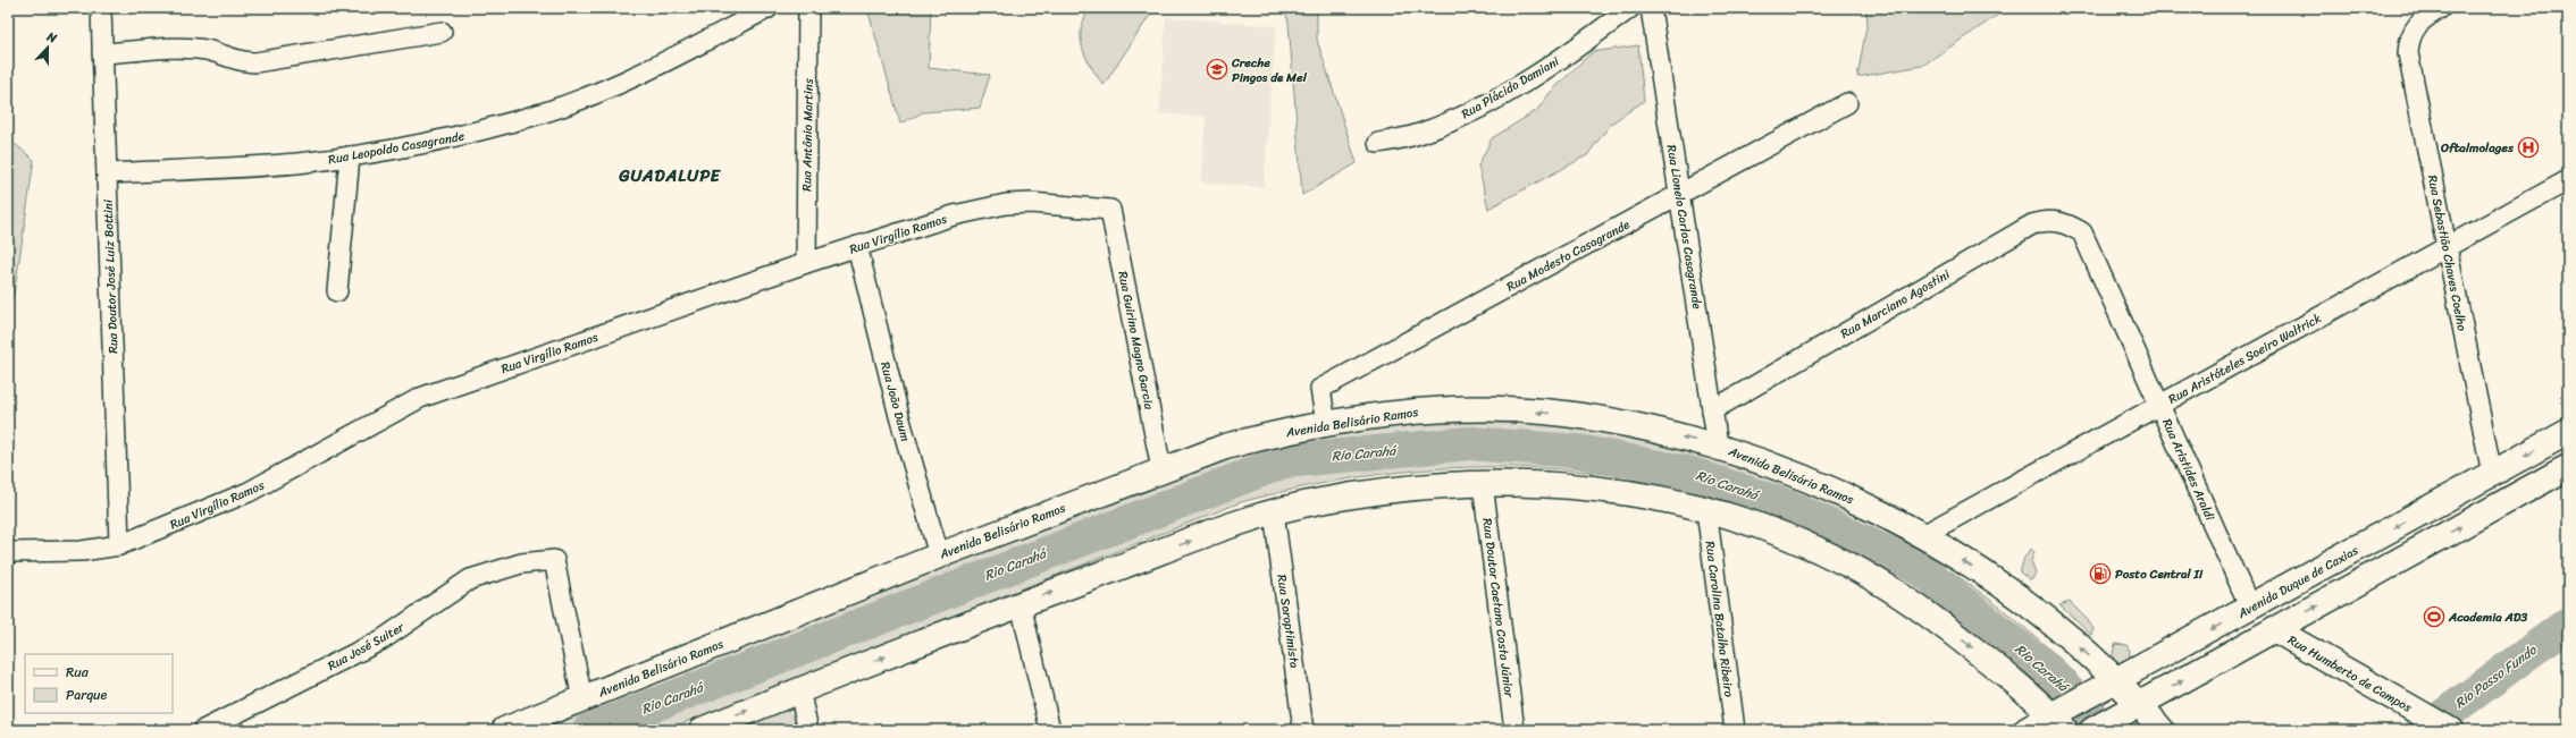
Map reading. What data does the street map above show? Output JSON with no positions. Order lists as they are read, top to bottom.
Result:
{
  "streets": {
    "main road": ["Avenida Belisário Ramos", "Avenida Duque de Caxias", "Rua Humberto de Campos"],
    "street": [
      "Rua Plácido Damiani",
      "Rua Antônio Martins",
      "Rua Leopoldo Casagrande",
      "Rua Lionelo Carlos Casagrande",
      "Rua Virgílio Ramos",
      "Rua Sebastião Chaves Coelho",
      "Rua Modesto Casagrande",
      "Rua Doutor José Luiz Bottini",
      "Rua Marciano Agostini",
      "Rua Guirino Magno Garcia",
      "Rua Aristóteles Soeiro Waltrick",
      "Rua João Daum",
      "Rua Aristides Araldi",
      "Rua Doutor Caetano Costa Júnior",
      "Rua Carolina Batalha Ribeiro",
      "Rua Soroptimista",
      "Rua José Suiter"
    ]
  },
  "crossings": [
    ["Rua Antônio Martins", "Rua Virgílio Ramos"],
    ["Rua Leopoldo Casagrande", "Rua Doutor José Luiz Bottini"],
    ["Rua Lionelo Carlos Casagrande", "Rua Modesto Casagrande"],
    ["Rua Lionelo Carlos Casagrande", "Rua Marciano Agostini"],
    ["Rua Lionelo Carlos Casagrande", "Avenida Belisário Ramos"],
    ["Rua Virgílio Ramos", "Rua Doutor José Luiz Bottini"],
    ["Rua Virgílio Ramos", "Rua Guirino Magno Garcia"],
    ["Rua Virgílio Ramos", "Rua João Daum"],
    ["Rua Sebastião Chaves Coelho", "Rua Aristóteles Soeiro Waltrick"],
    ["Rua Sebastião Chaves Coelho", "Avenida Duque de Caxias"],
    ["Rua Modesto Casagrande", "Avenida Belisário Ramos"],
    ["Rua Marciano Agostini", "Rua Aristides Araldi"],
    ["Rua Guirino Magno Garcia", "Avenida Belisário Ramos"],
    ["Rua Aristóteles Soeiro Waltrick", "Avenida Belisário Ramos"],
    ["Rua Aristóteles Soeiro Waltrick", "Rua Aristides Araldi"],
    ["Rua João Daum", "Avenida Belisário Ramos"],
    ["Avenida Belisário Ramos", "Avenida Duque de Caxias"],
    ["Avenida Belisário Ramos", "Rua José Suiter"],
    ["Rua Aristides Araldi", "Avenida Duque de Caxias"]
  ],
  "districts": ["GUADALUPE"],
  "water": ["Rio Carahá", "Rio Passo Fundo"],
  "places": {
    "school or university": ["Creche Pingos de Mel"],
    "hospital": ["Oftalmolages"],
    "fuel station": ["Posto Central II"],
    "sports": ["Academia AD3"]
  },
  "legend": ["Rua", "Parque"],
  "north": "top"
}
